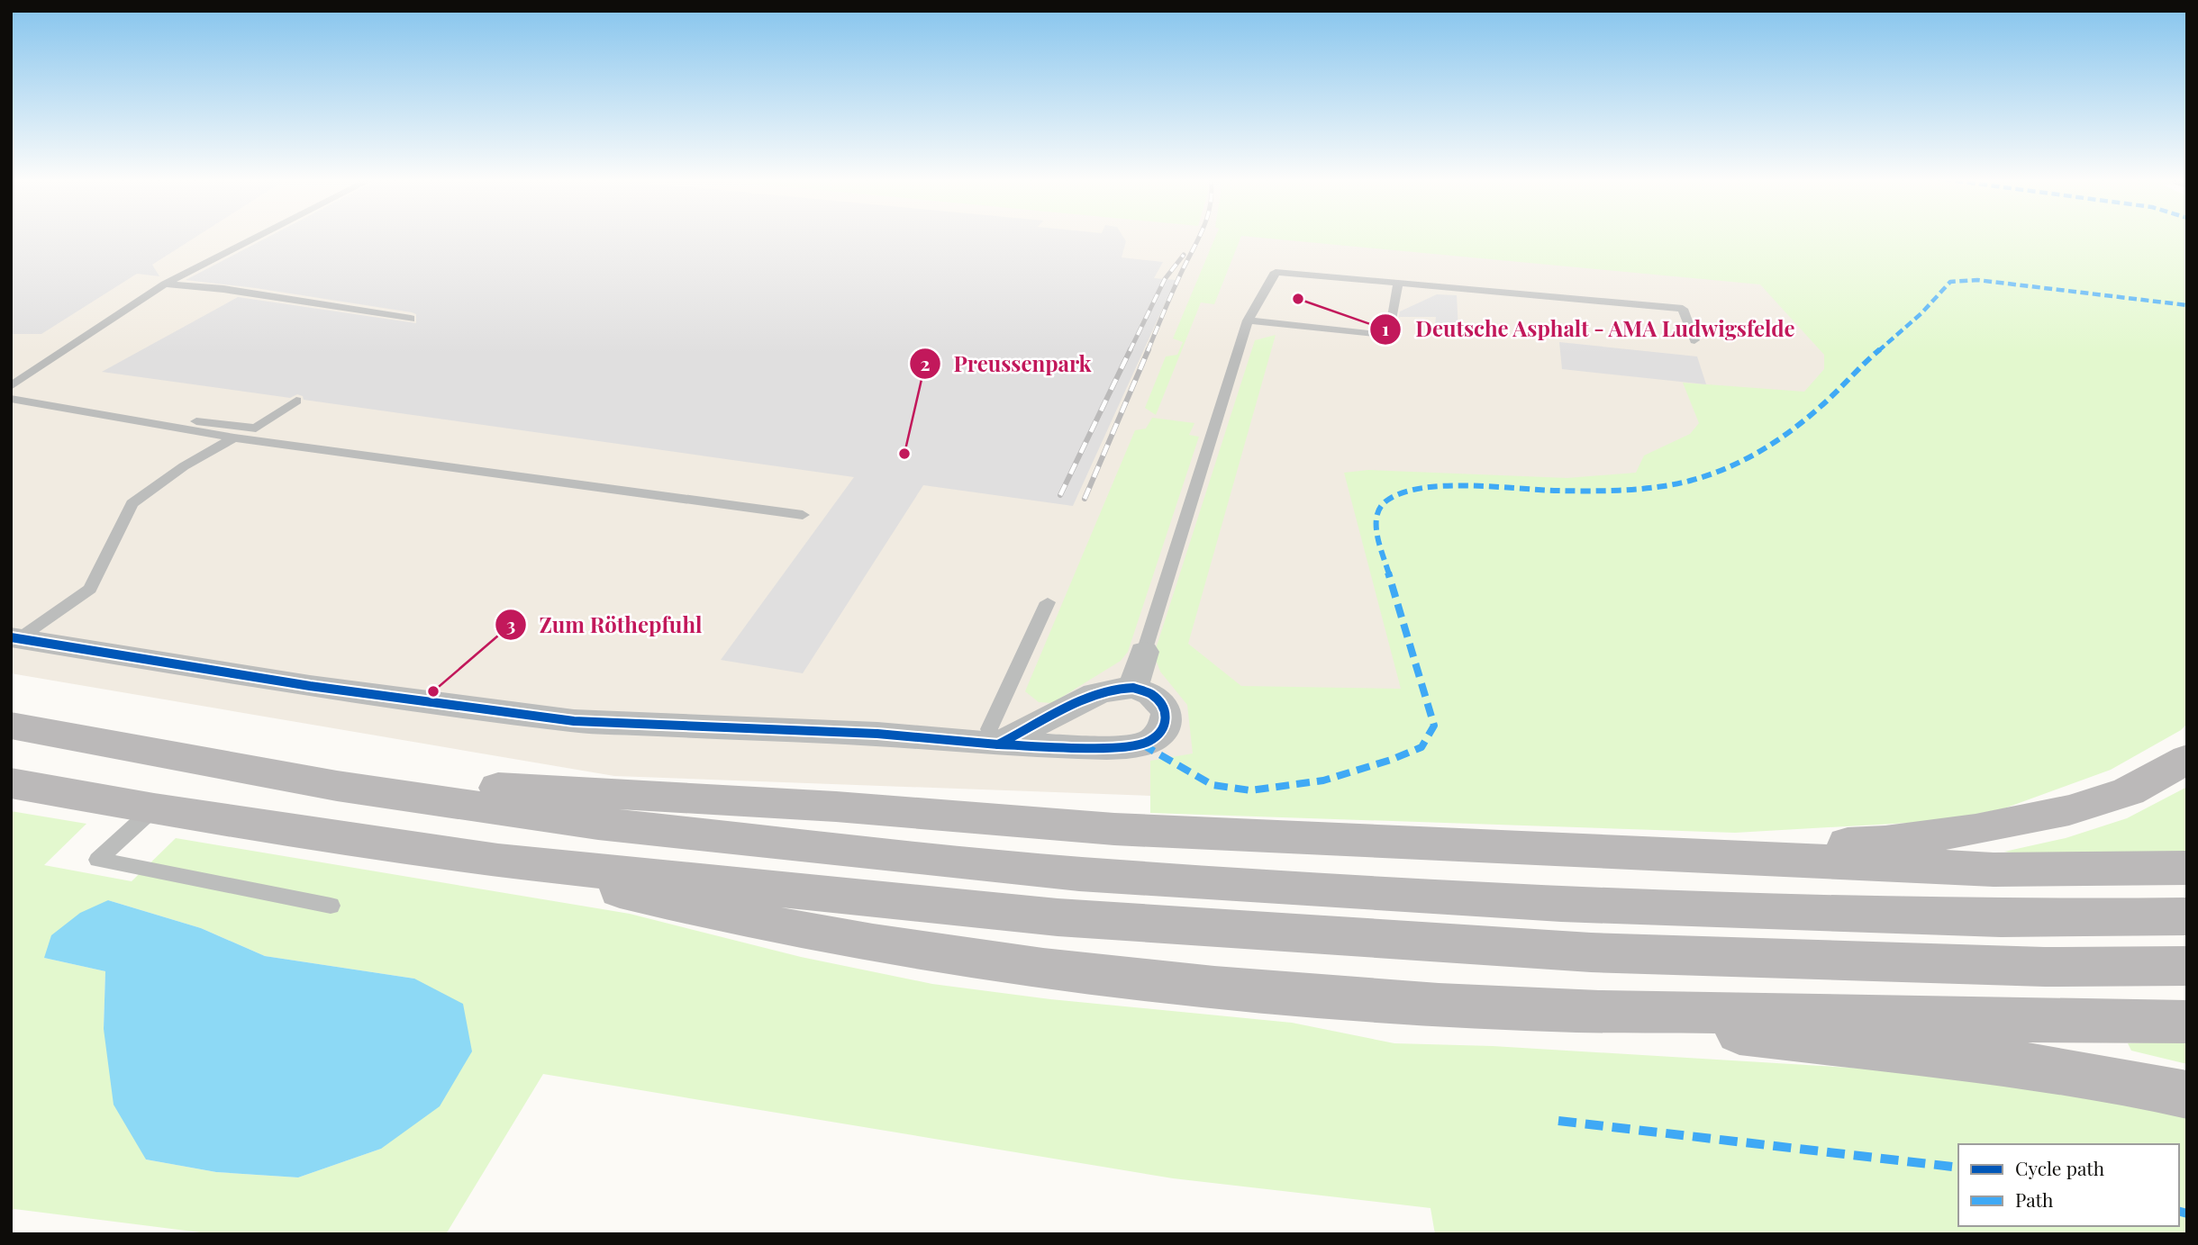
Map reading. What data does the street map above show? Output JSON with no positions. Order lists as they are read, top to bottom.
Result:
{
  "places": ["Deutsche Asphalt - AMA Ludwigsfelde", "Preussenpark", "Zum Röthepfuhl"],
  "legend": ["Cycle path", "Path"]
}
